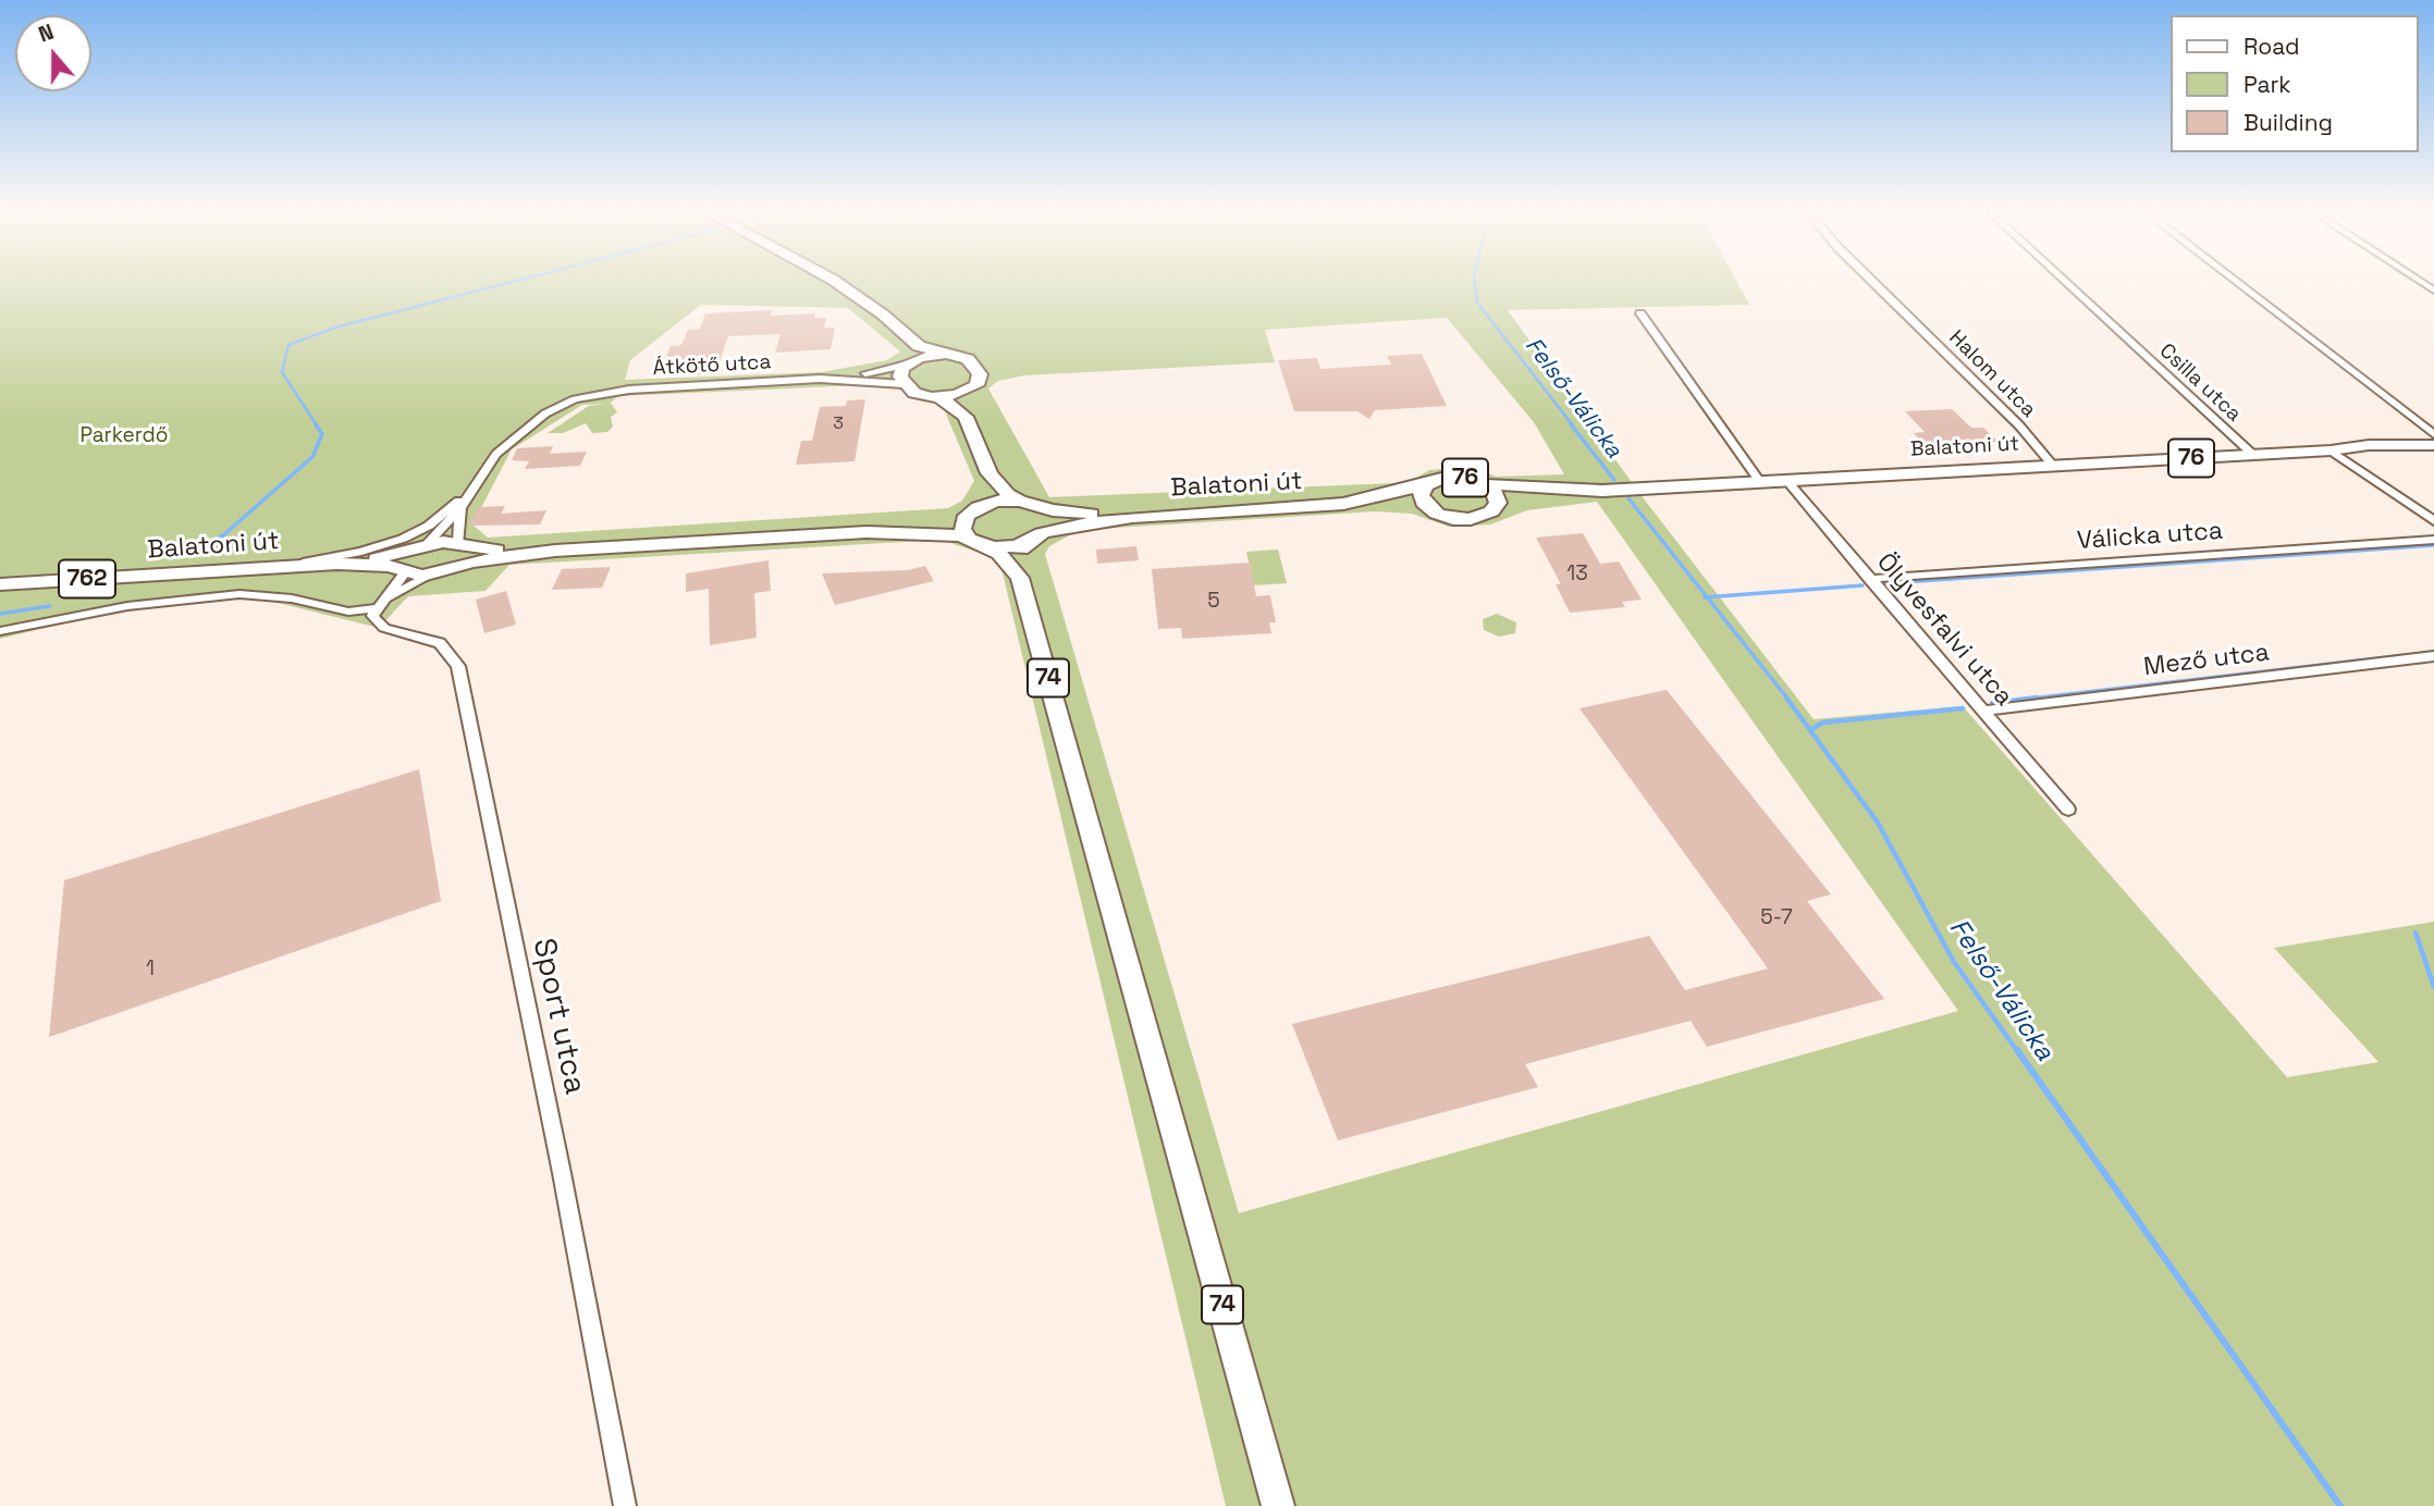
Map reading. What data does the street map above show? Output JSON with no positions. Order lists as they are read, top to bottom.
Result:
{
  "streets": {
    "main road": [
      "Balatoni út",
      "76",
      "762",
      "74"
    ],
    "street": [
      "Átkötő utca",
      "Halom utca",
      "Csilla utca",
      "Válicka utca",
      "Ölyvesfalvi utca",
      "Mező utca",
      "Sport utca"
    ]
  },
  "crossings": [
    ["Halom utca", "Balatoni út"],
    ["Csilla utca", "Balatoni út"],
    ["Balatoni út", "76"],
    ["Balatoni út", "Ölyvesfalvi utca"],
    ["Balatoni út", "74"],
    ["Válicka utca", "Ölyvesfalvi utca"],
    ["Ölyvesfalvi utca", "Mező utca"]
  ],
  "water": ["Felső-Válicka"],
  "parks": ["Parkerdő"],
  "house_numbers": [
    "3",
    "13",
    "5",
    "5-7",
    "1"
  ],
  "legend": ["Road", "Park", "Building"],
  "north": "top"
}
